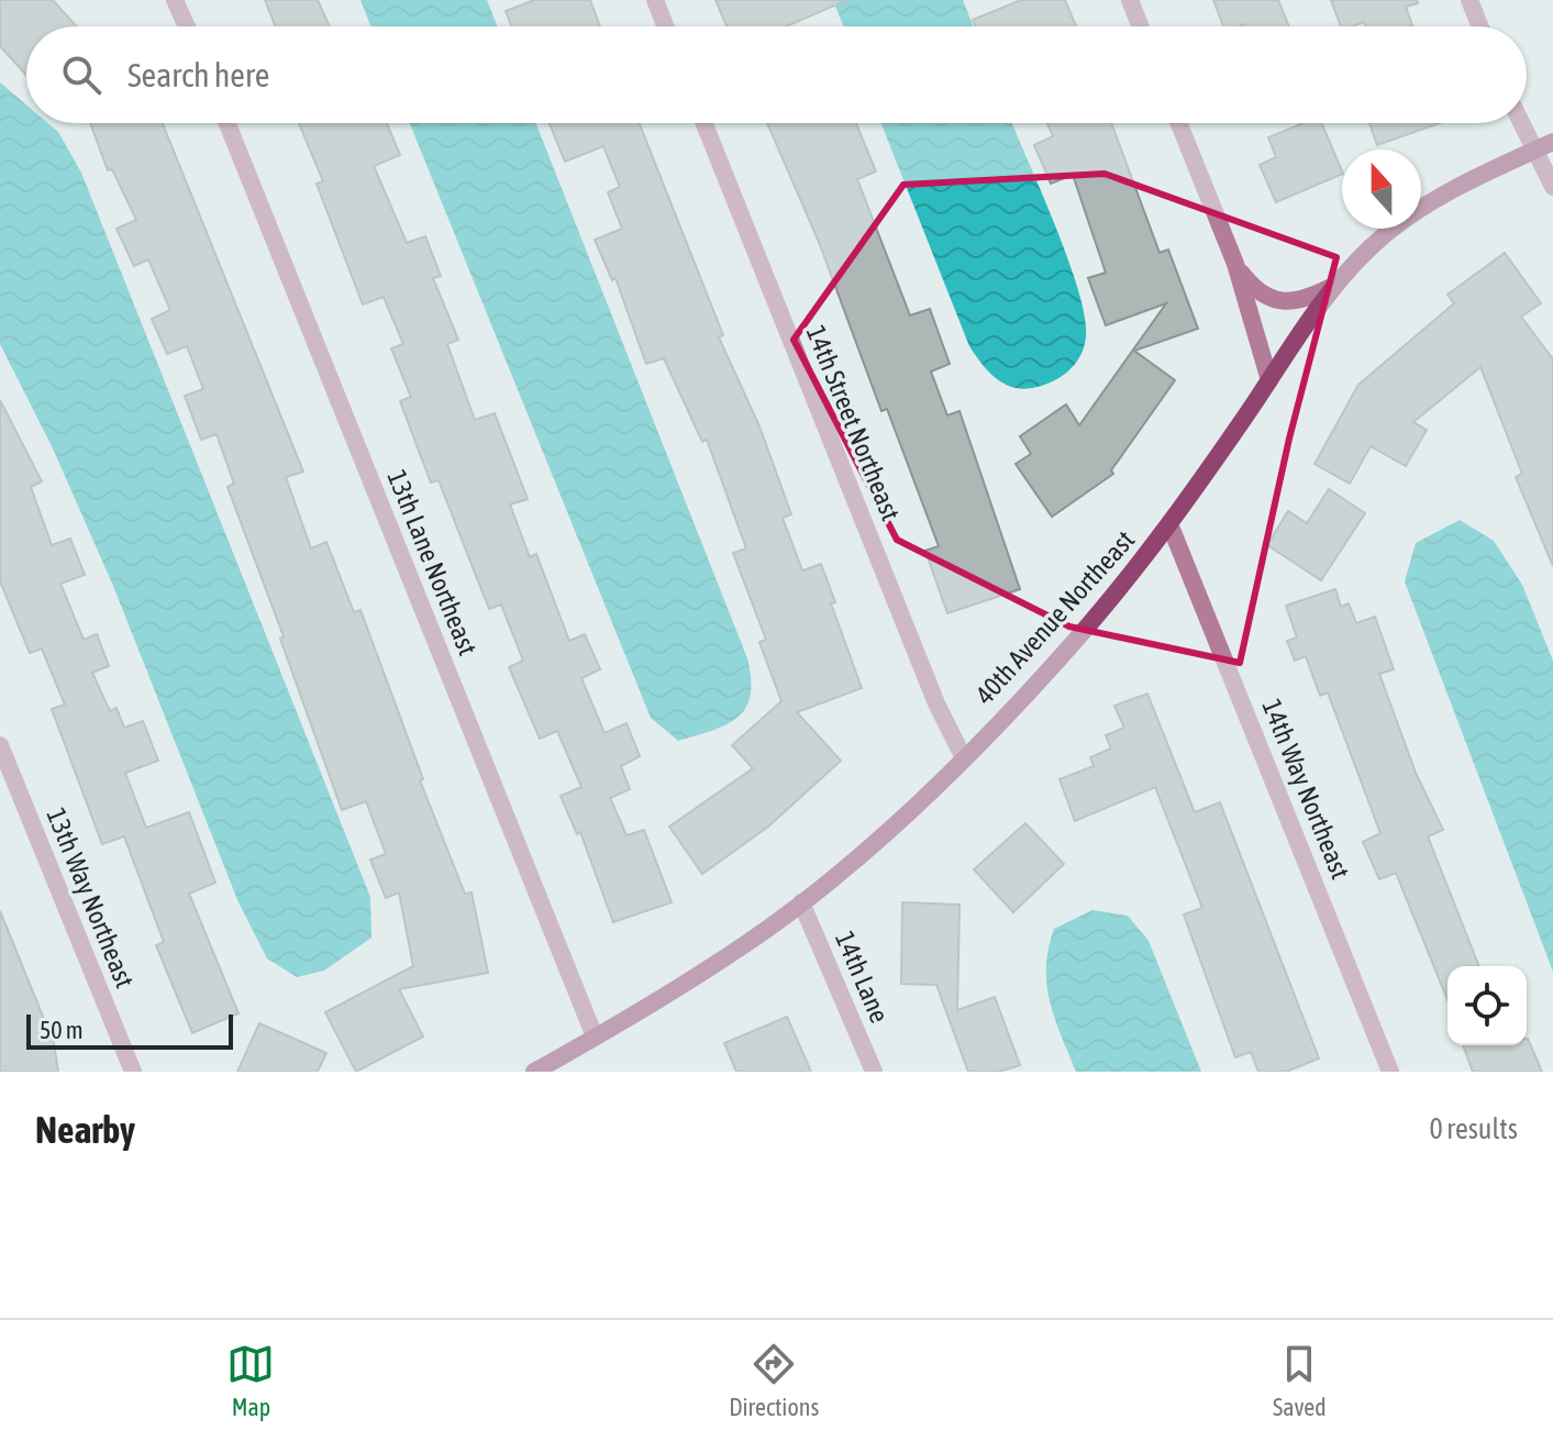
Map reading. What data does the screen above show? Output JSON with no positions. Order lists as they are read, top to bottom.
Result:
{
  "streets": {
    "street": [
      "14th Street Northeast",
      "13th Lane Northeast",
      "40th Avenue Northeast",
      "14th Way Northeast",
      "13th Way Northeast",
      "14th Lane"
    ]
  },
  "crossings": [
    ["14th Street Northeast", "40th Avenue Northeast"],
    ["13th Lane Northeast", "40th Avenue Northeast"],
    ["40th Avenue Northeast", "14th Way Northeast"],
    ["40th Avenue Northeast", "14th Lane"]
  ],
  "scale_bar": "50 m",
  "north": "top",
  "page": {
    "search": "Search here",
    "scale": "50 m",
    "heading": ["Nearby", "0 results"],
    "nav": ["Map", "Directions", "Saved"]
  }
}
